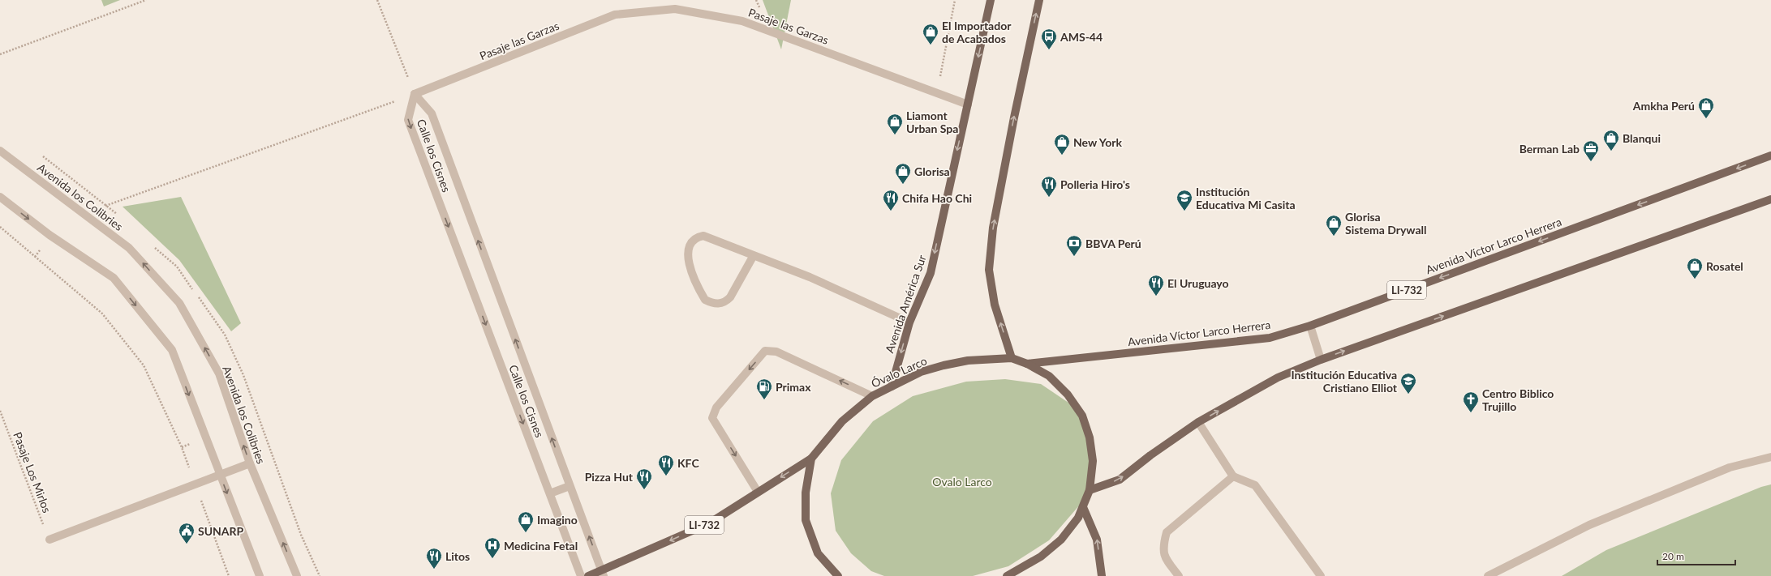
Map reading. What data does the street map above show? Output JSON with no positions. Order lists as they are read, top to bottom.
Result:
{
  "streets": {
    "main road": [
      "Avenida Víctor Larco Herrera",
      "LI-732",
      "Avenida América Sur",
      "Óvalo Larco"
    ],
    "street": ["Pasaje las Garzas", "Calle los Cisnes", "Avenida los Colibries"],
    "path": ["Pasaje Los Mirlos"]
  },
  "crossings": [
    ["Pasaje las Garzas", "Calle los Cisnes"],
    ["Pasaje las Garzas", "Avenida América Sur"],
    ["Calle los Cisnes", "LI-732"],
    ["Avenida Víctor Larco Herrera", "Óvalo Larco"],
    ["LI-732", "Óvalo Larco"],
    ["Avenida América Sur", "Óvalo Larco"]
  ],
  "parks": ["Ovalo Larco"],
  "places": {
    "shop": [
      "El Importador de Acabados",
      "Amkha Perú",
      "Liamont Urban Spa",
      "Blanqui",
      "New York",
      "Glorisa",
      "Glorisa Sistema Drywall",
      "Rosatel",
      "Imagino"
    ],
    "bus stop": ["AMS-44"],
    "office": ["Berman Lab"],
    "restaurant": [
      "Polleria Hiro's",
      "Chifa Hao Chi",
      "El Uruguayo",
      "KFC",
      "Pizza Hut",
      "Litos"
    ],
    "school or university": ["Institución Educativa Mi Casita", "Institución Educativa Cristiano Elliot"],
    "bank": ["BBVA Perú"],
    "fuel station": ["Primax"],
    "church": ["Centro Biblico Trujillo"],
    "public building": ["SUNARP"],
    "hospital": ["Medicina Fetal"]
  },
  "scale_bar": "20 m"
}
